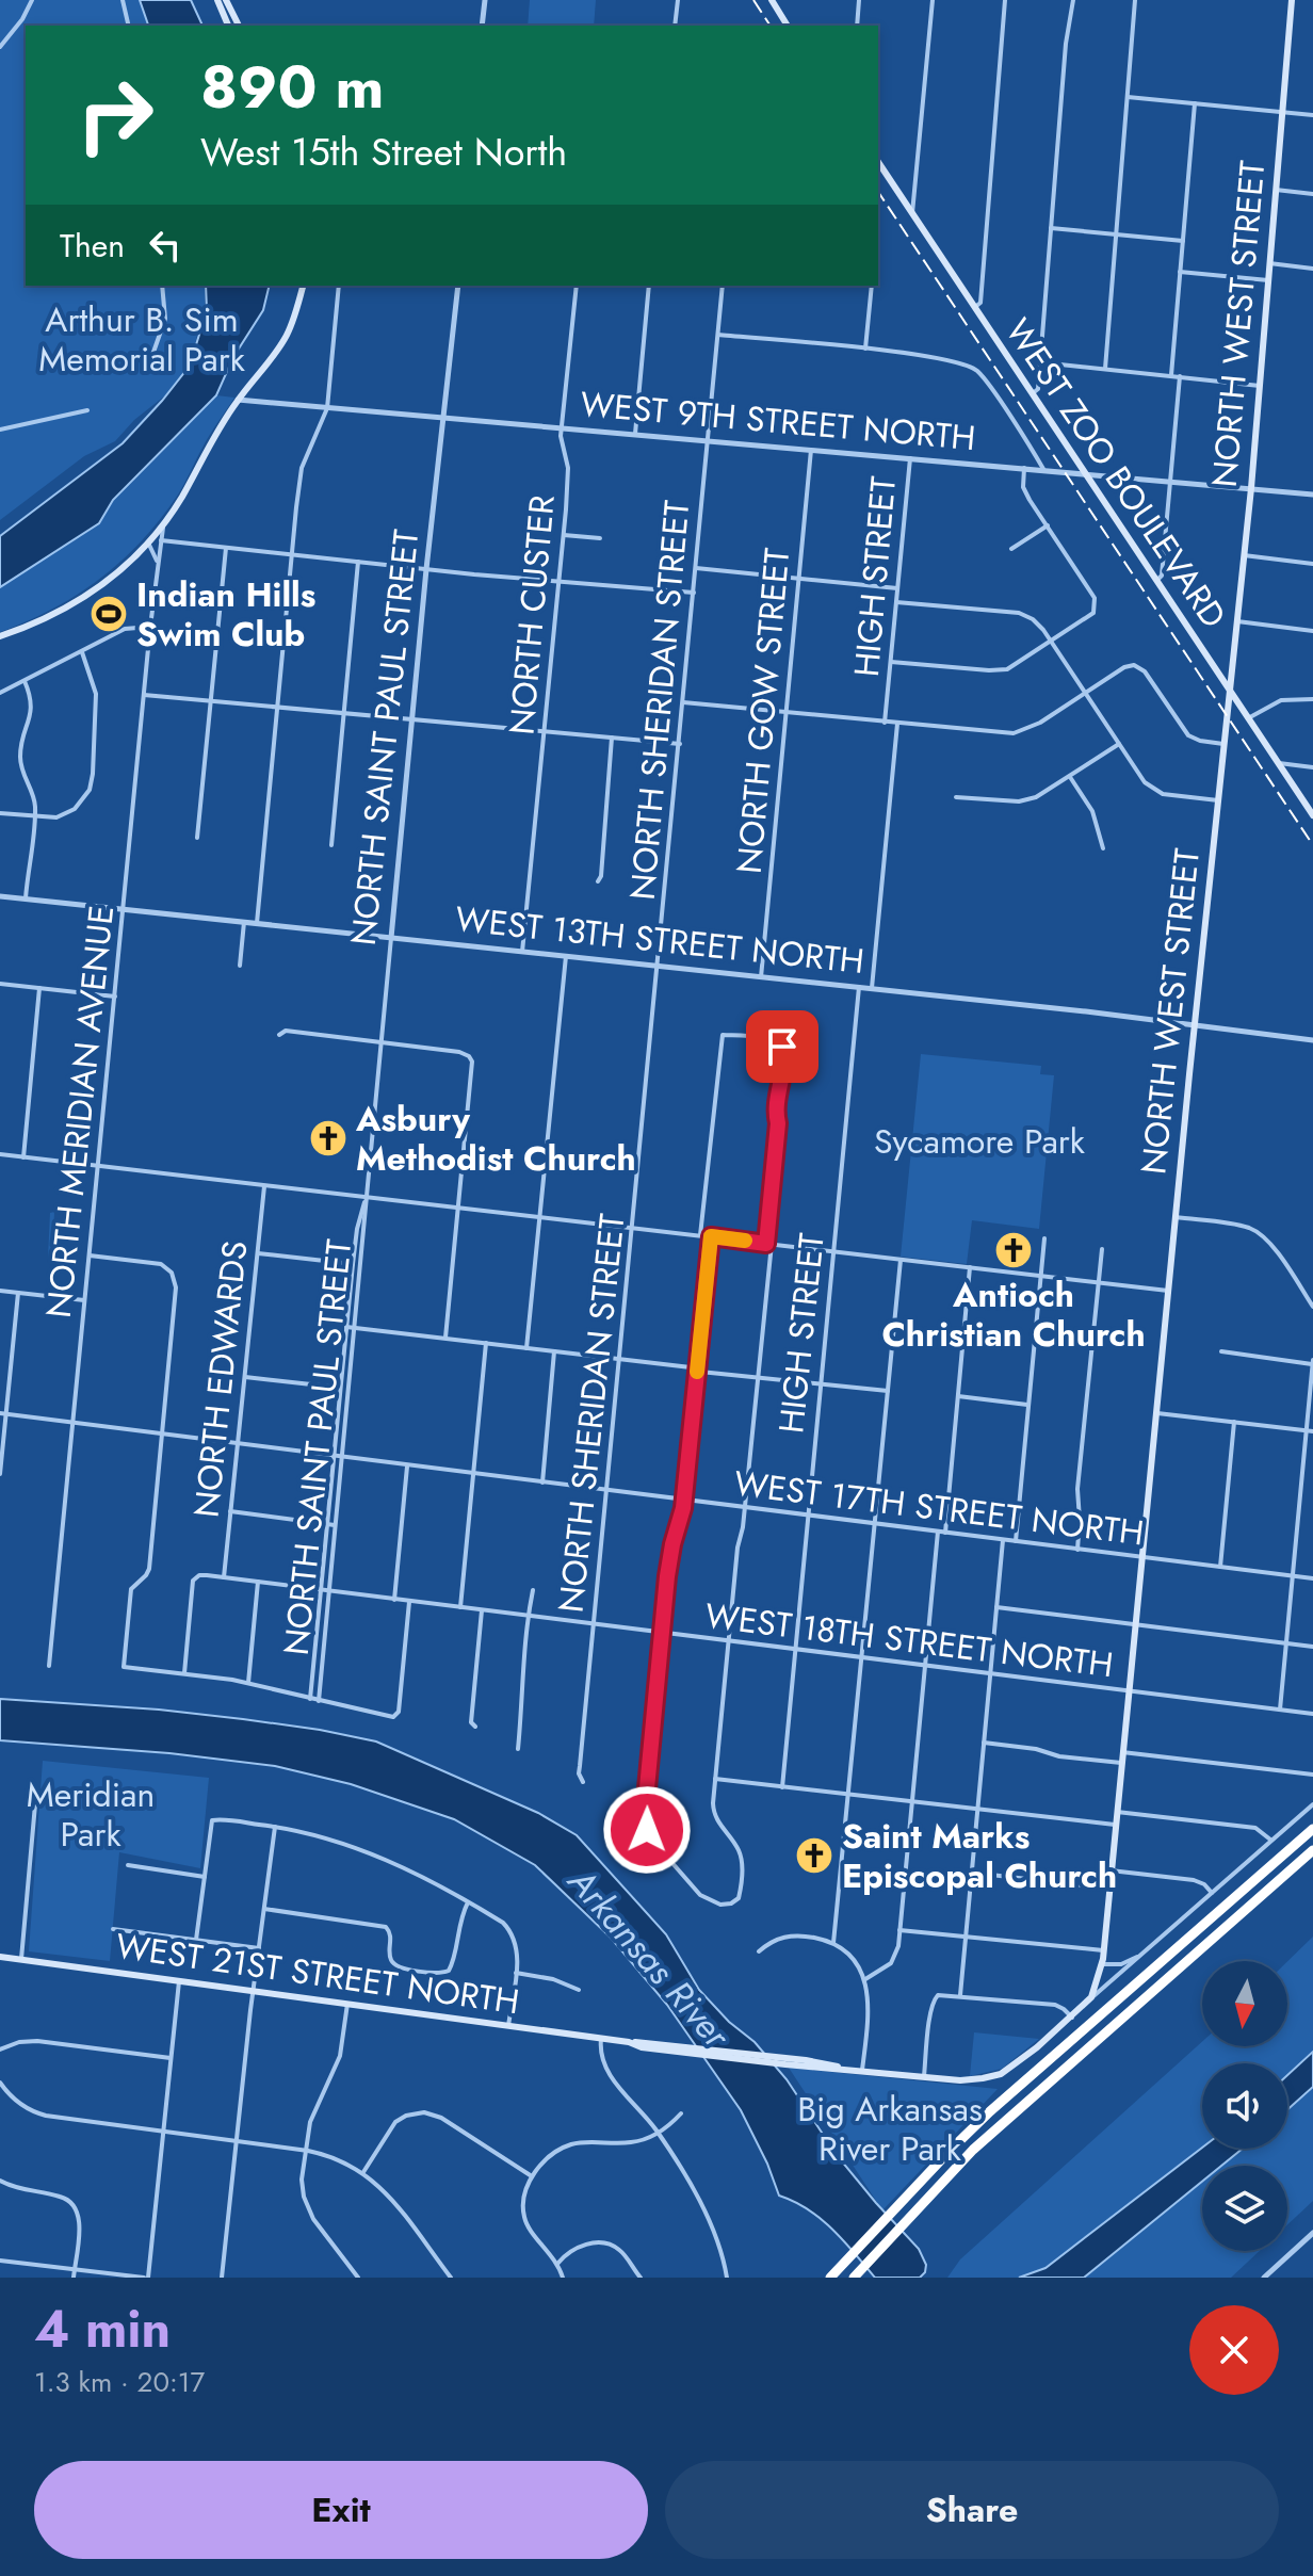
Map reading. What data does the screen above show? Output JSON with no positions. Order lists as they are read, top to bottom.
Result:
{
  "streets": {
    "main road": ["NORTH WEST STREET", "WEST ZOO BOULEVARD", "WEST 21ST STREET NORTH"],
    "street": [
      "WEST 9TH STREET NORTH",
      "HIGH STREET",
      "NORTH CUSTER",
      "NORTH SHERIDAN STREET",
      "NORTH GOW STREET",
      "NORTH SAINT PAUL STREET",
      "WEST 13TH STREET NORTH",
      "NORTH MERIDIAN AVENUE",
      "NORTH EDWARDS",
      "WEST 17TH STREET NORTH",
      "WEST 18TH STREET NORTH"
    ]
  },
  "crossings": [
    ["NORTH WEST STREET", "WEST 9TH STREET NORTH"],
    ["NORTH WEST STREET", "WEST ZOO BOULEVARD"],
    ["NORTH WEST STREET", "WEST 13TH STREET NORTH"],
    ["NORTH WEST STREET", "WEST 17TH STREET NORTH"],
    ["NORTH WEST STREET", "WEST 18TH STREET NORTH"],
    ["NORTH WEST STREET", "WEST 21ST STREET NORTH"],
    ["WEST 9TH STREET NORTH", "WEST ZOO BOULEVARD"],
    ["WEST 9TH STREET NORTH", "HIGH STREET"],
    ["WEST 9TH STREET NORTH", "NORTH CUSTER"],
    ["WEST 9TH STREET NORTH", "NORTH SHERIDAN STREET"],
    ["WEST 9TH STREET NORTH", "NORTH GOW STREET"],
    ["WEST 9TH STREET NORTH", "NORTH SAINT PAUL STREET"],
    ["HIGH STREET", "WEST 13TH STREET NORTH"],
    ["HIGH STREET", "WEST 17TH STREET NORTH"],
    ["HIGH STREET", "WEST 18TH STREET NORTH"],
    ["NORTH CUSTER", "WEST 13TH STREET NORTH"],
    ["NORTH SHERIDAN STREET", "WEST 13TH STREET NORTH"],
    ["NORTH SHERIDAN STREET", "WEST 17TH STREET NORTH"],
    ["NORTH SHERIDAN STREET", "WEST 18TH STREET NORTH"],
    ["NORTH GOW STREET", "WEST 13TH STREET NORTH"],
    ["NORTH SAINT PAUL STREET", "WEST 13TH STREET NORTH"],
    ["NORTH SAINT PAUL STREET", "WEST 17TH STREET NORTH"],
    ["NORTH SAINT PAUL STREET", "WEST 18TH STREET NORTH"],
    ["WEST 13TH STREET NORTH", "NORTH MERIDIAN AVENUE"],
    ["NORTH MERIDIAN AVENUE", "WEST 17TH STREET NORTH"],
    ["NORTH EDWARDS", "WEST 17TH STREET NORTH"],
    ["NORTH EDWARDS", "WEST 18TH STREET NORTH"]
  ],
  "water": ["Arkansas River"],
  "parks": [
    "Arthur B. Sim Memorial Park",
    "Sycamore Park",
    "Meridian Park",
    "Big Arkansas River Park"
  ],
  "places": {
    "sports": ["Indian Hills Swim Club"],
    "church": ["Asbury Methodist Church", "Antioch Christian Church", "Saint Marks Episcopal Church"]
  },
  "north": "bottom",
  "page": {
    "turn": ["890 m", "West 15th Street North"],
    "then": "Then",
    "heading": ["4 min", "1.3 km · 20:17"],
    "buttons": ["Exit", "Share"]
  }
}
